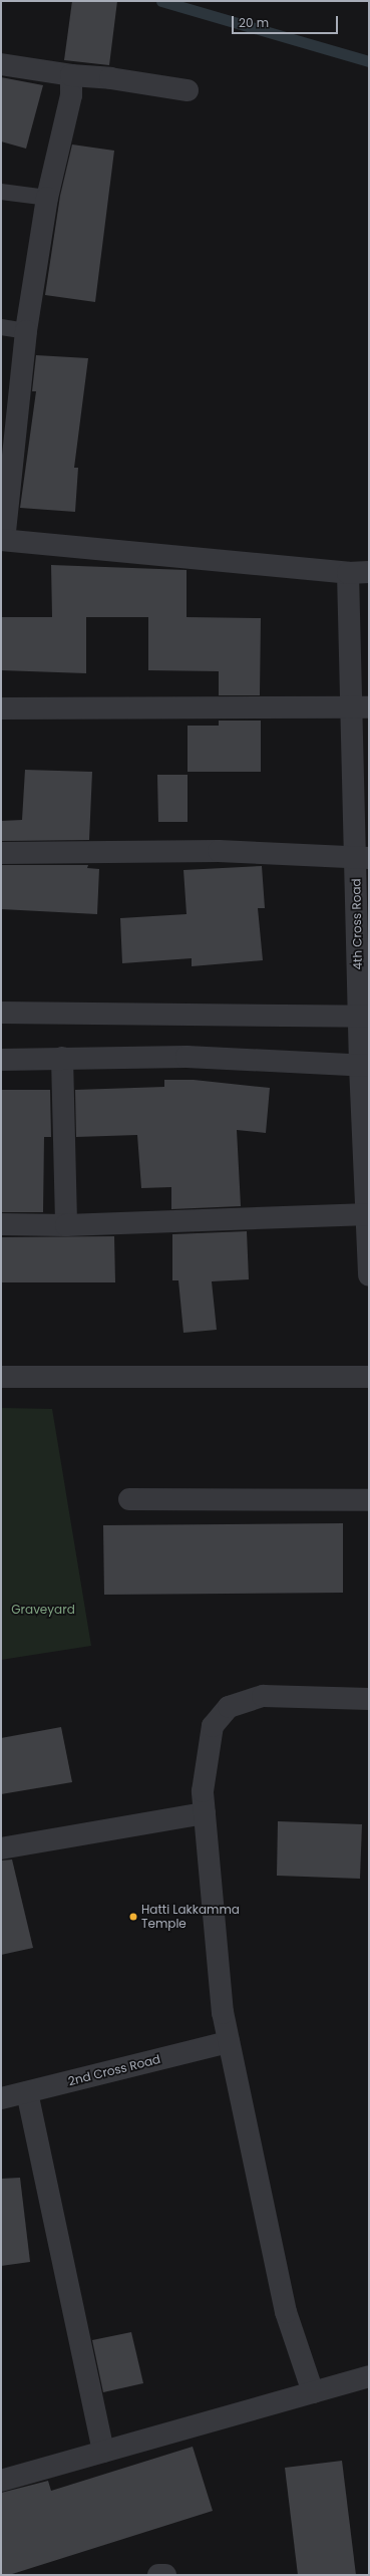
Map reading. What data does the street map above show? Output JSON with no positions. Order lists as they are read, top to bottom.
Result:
{
  "streets": {
    "street": ["4th Cross Road", "2nd Cross Road"]
  },
  "parks": ["Graveyard"],
  "places": ["Hatti Lakkamma Temple"],
  "scale_bar": "20 m"
}
